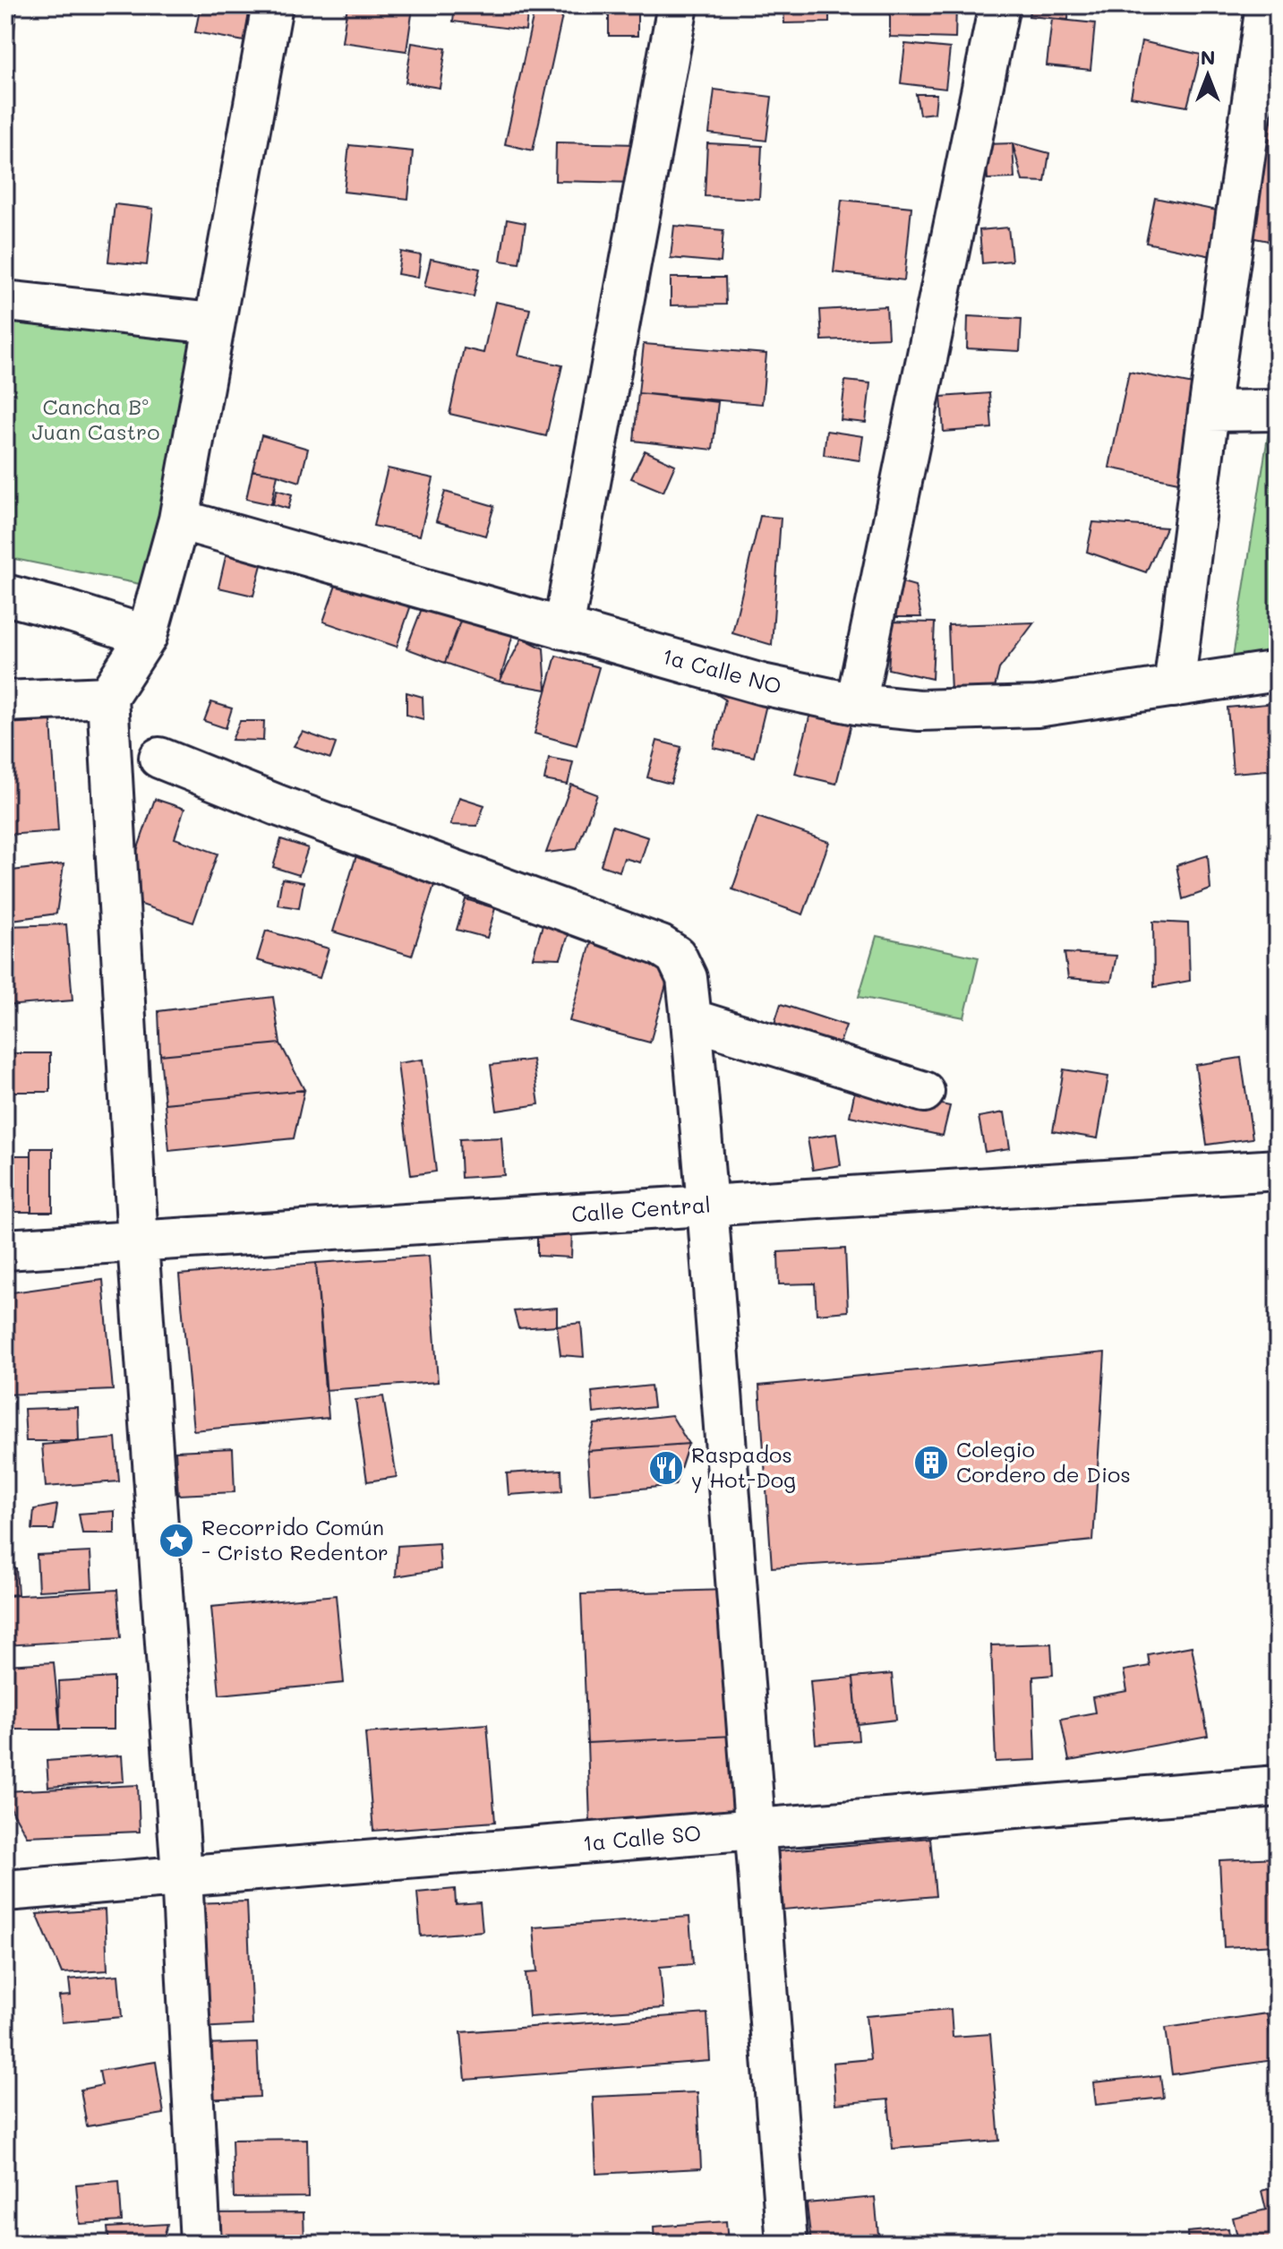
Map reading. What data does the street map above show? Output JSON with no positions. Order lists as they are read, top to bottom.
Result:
{
  "streets": {
    "street": ["1a Calle NO", "Calle Central", "1a Calle SO"]
  },
  "parks": ["Cancha Bº Juan Castro"],
  "places": {
    "building": ["Colegio Cordero de Dios"],
    "restaurant": ["Raspados y Hot-Dog"],
    "place": ["Recorrido Común - Cristo Redentor"]
  },
  "north": "top"
}
